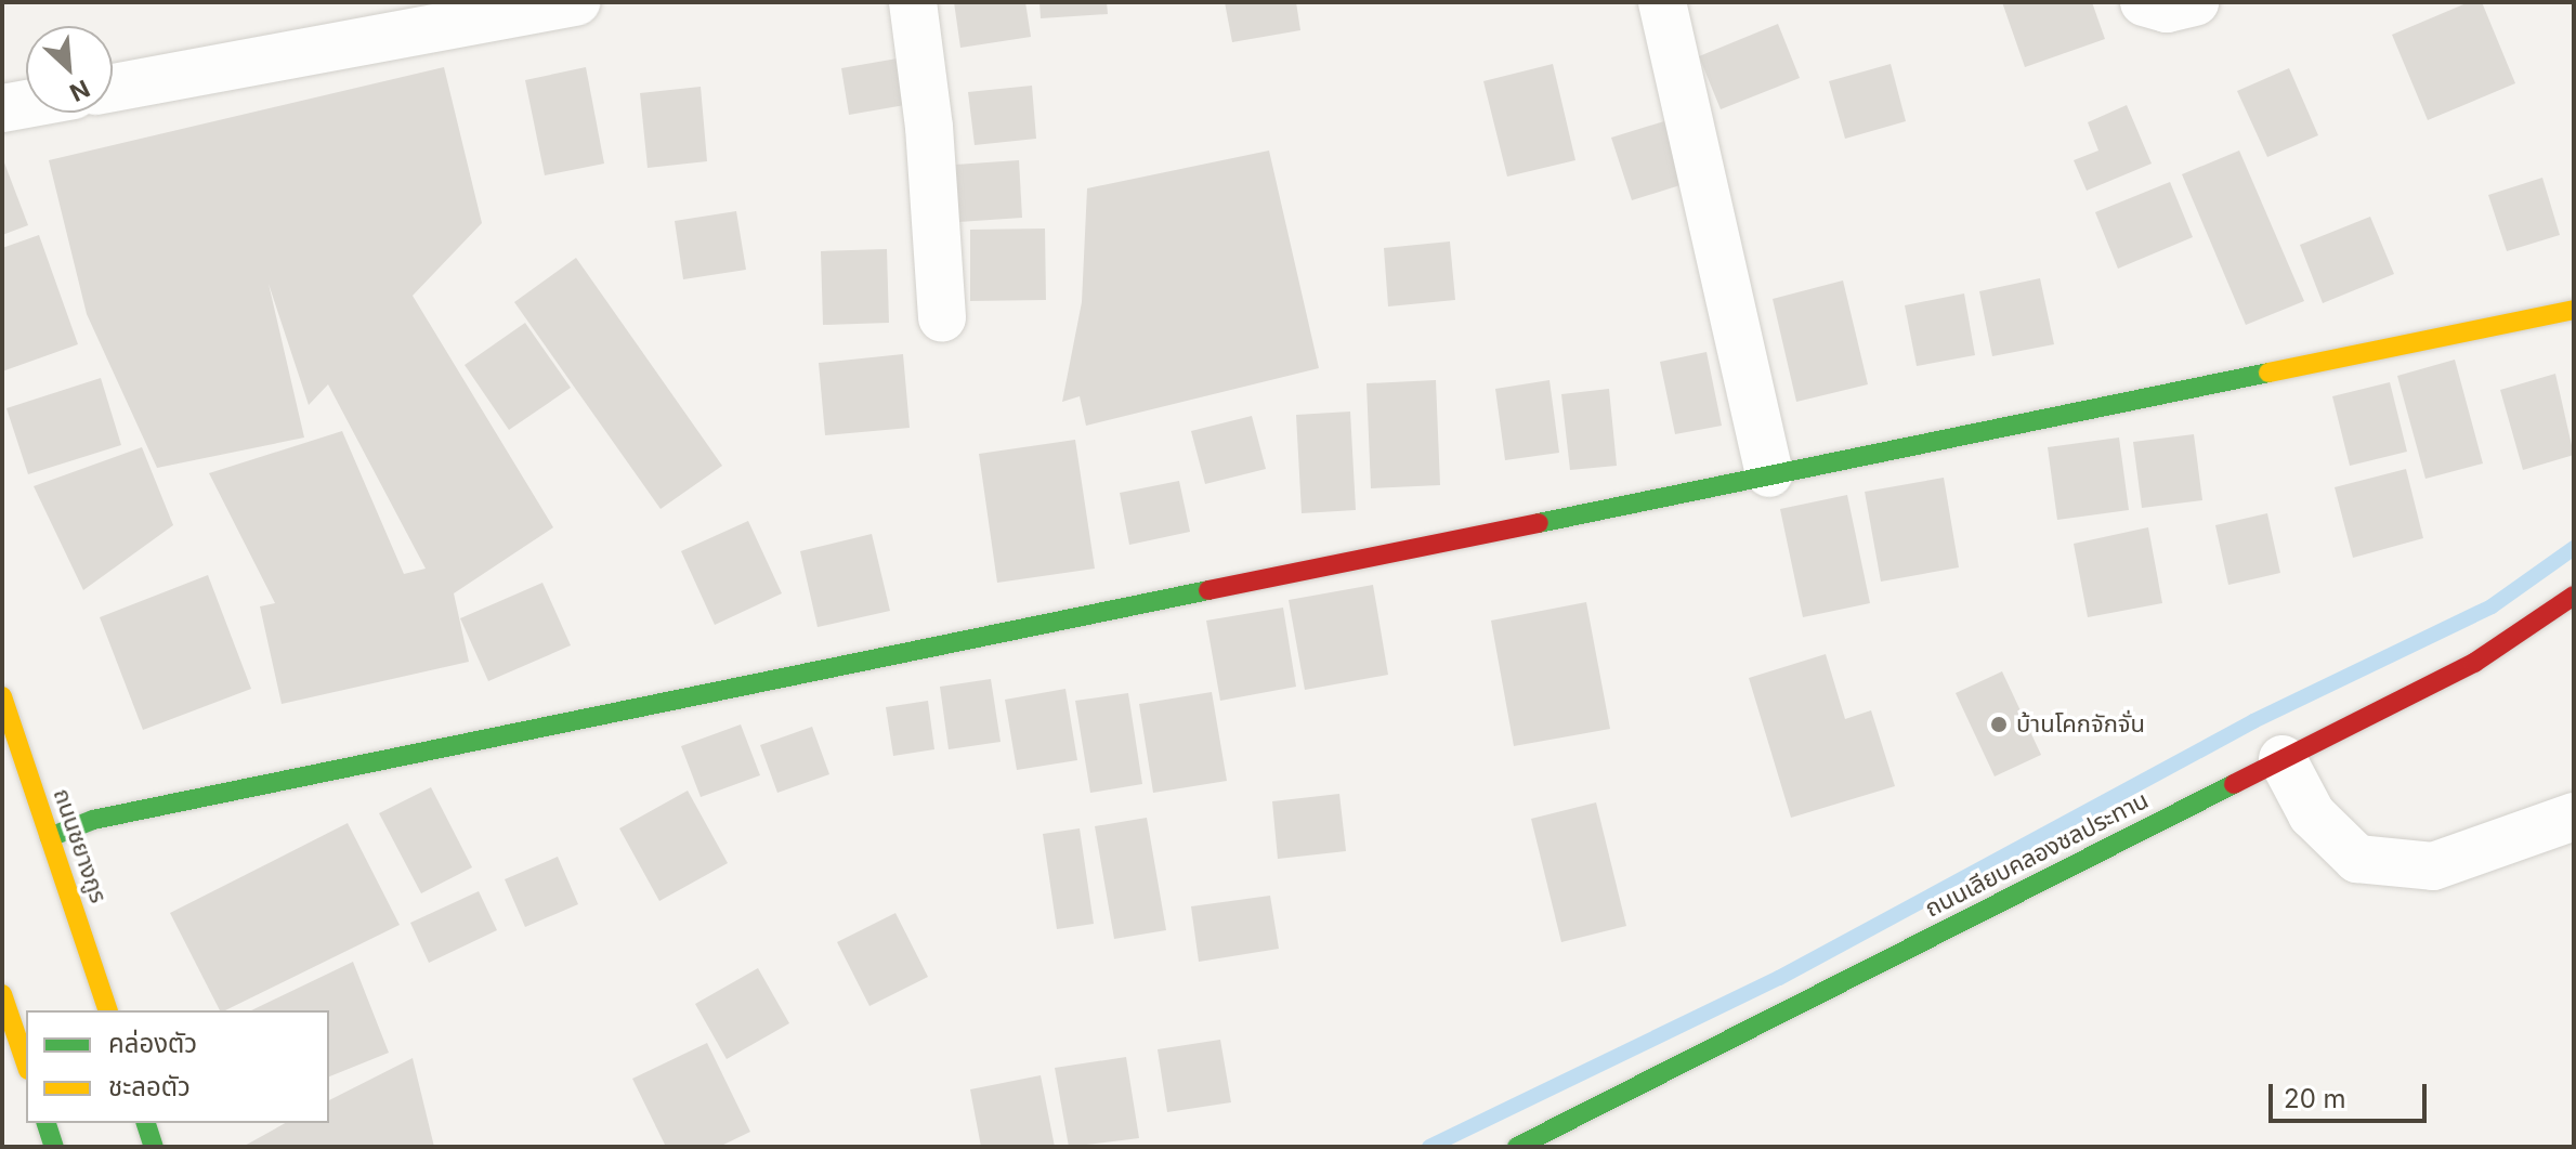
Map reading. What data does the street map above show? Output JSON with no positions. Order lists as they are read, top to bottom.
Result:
{
  "streets": {
    "main road": ["ถนนชยางกูร", "ถนนเลียบคลองชลประทาน"]
  },
  "places": ["บ้านโคกจักจั่น"],
  "legend": ["คล่องตัว", "ชะลอตัว"],
  "scale_bar": "20 m",
  "north": "bottom right"
}
